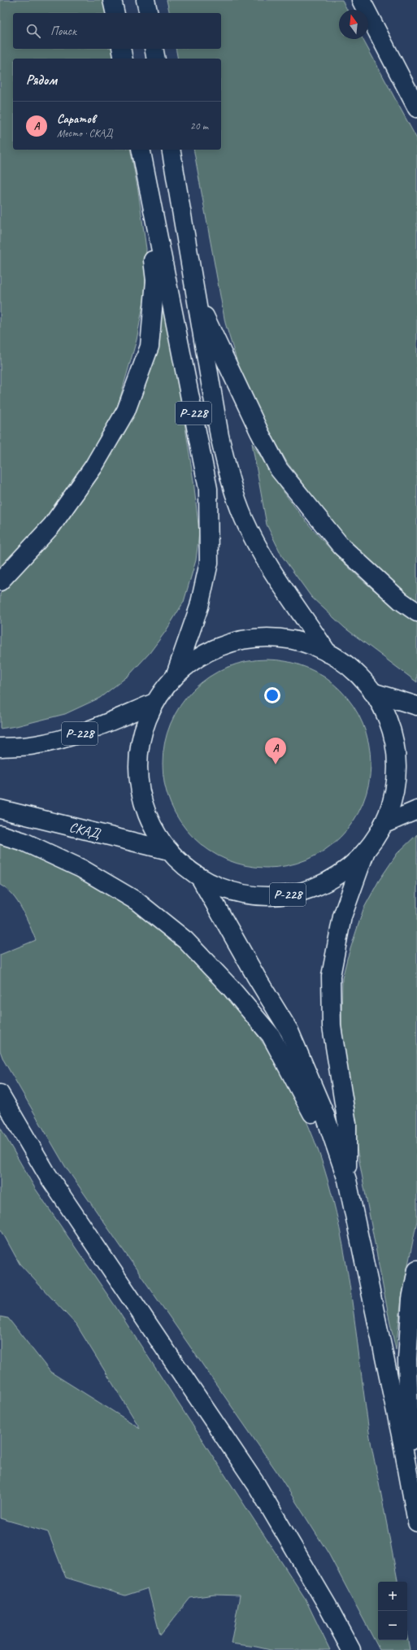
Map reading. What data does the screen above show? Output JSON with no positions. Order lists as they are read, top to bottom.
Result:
{
  "streets": {
    "main road": ["Р-228", "СКАД"]
  },
  "crossings": [
    ["Р-228", "СКАД"]
  ],
  "north": "top",
  "page": {
    "search": "Поиск",
    "heading": "Рядом",
    "list": [
      {
        "mark": "A",
        "name": "Саратов",
        "note": "Место · СКАД",
        "value": "20 m"
      }
    ],
    "pins": "A",
    "map_buttons": ["+", "−"]
  }
}
